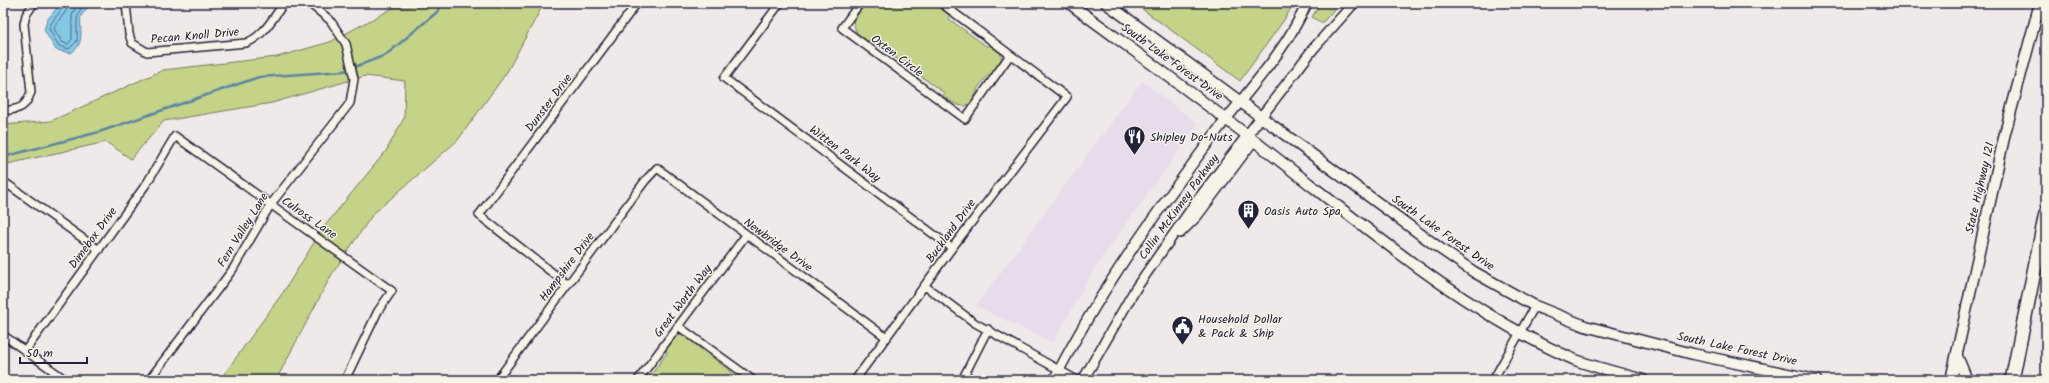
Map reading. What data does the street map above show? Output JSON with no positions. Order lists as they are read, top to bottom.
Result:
{
  "streets": {
    "main road": ["South Lake Forest Drive", "State Highway 121"],
    "street": [
      "Pecan Knoll Drive",
      "Oxten Circle",
      "Dunster Drive",
      "Witten Park Way",
      "Collin McKinney Parkway",
      "Culross Lane",
      "Fern Valley Lane",
      "Buckland Drive",
      "Dimebox Drive",
      "Newbridge Drive",
      "Hampshire Drive",
      "Great Worth Way"
    ]
  },
  "crossings": [
    ["Oxten Circle", "Buckland Drive"],
    ["South Lake Forest Drive", "Collin McKinney Parkway"],
    ["Dunster Drive", "Hampshire Drive"],
    ["Witten Park Way", "Buckland Drive"],
    ["Culross Lane", "Fern Valley Lane"],
    ["Culross Lane", "Dimebox Drive"],
    ["Buckland Drive", "Newbridge Drive"],
    ["Newbridge Drive", "Hampshire Drive"],
    ["Newbridge Drive", "Great Worth Way"]
  ],
  "places": {
    "restaurant": ["Shipley Do-Nuts"],
    "building": ["Oasis Auto Spa"],
    "public building": ["Household Dollar & Pack & Ship"]
  },
  "scale_bar": "50 m"
}
